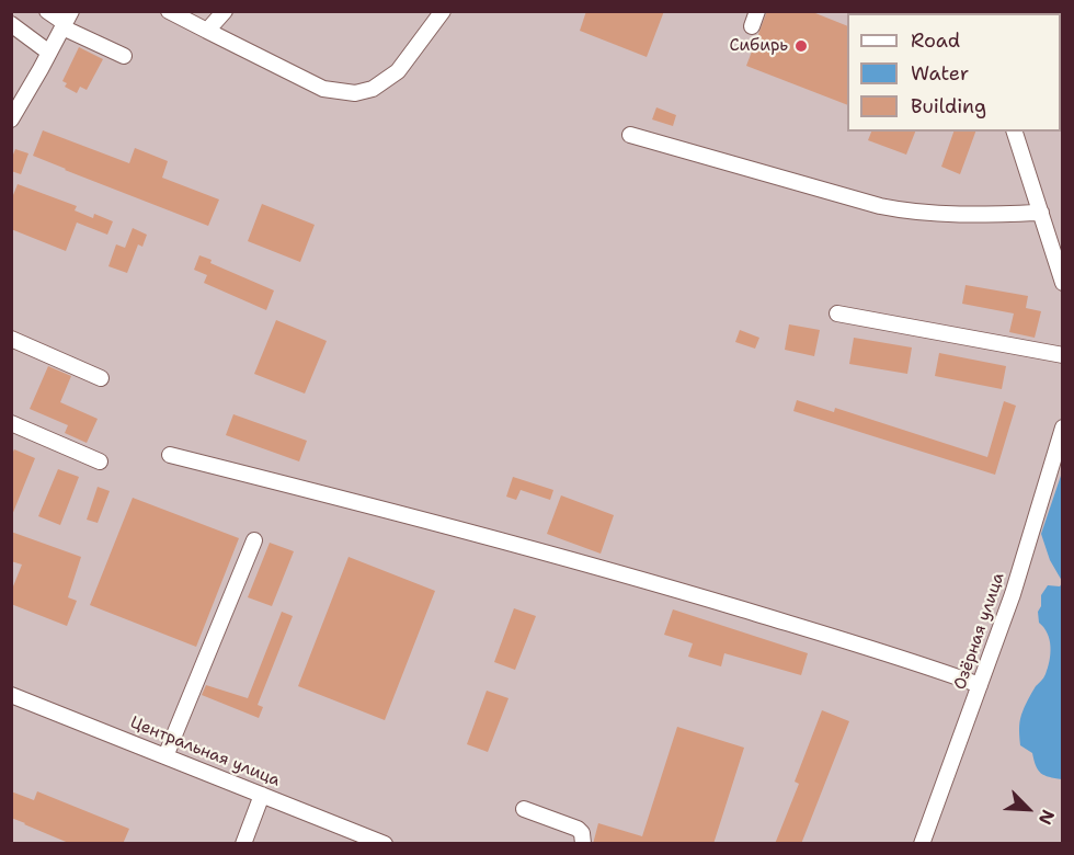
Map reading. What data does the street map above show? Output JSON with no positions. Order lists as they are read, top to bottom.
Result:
{
  "streets": {
    "street": ["Озёрная улица", "Центральная улица"]
  },
  "places": ["Сибирь"],
  "legend": ["Road", "Water", "Building"],
  "north": "bottom right"
}
